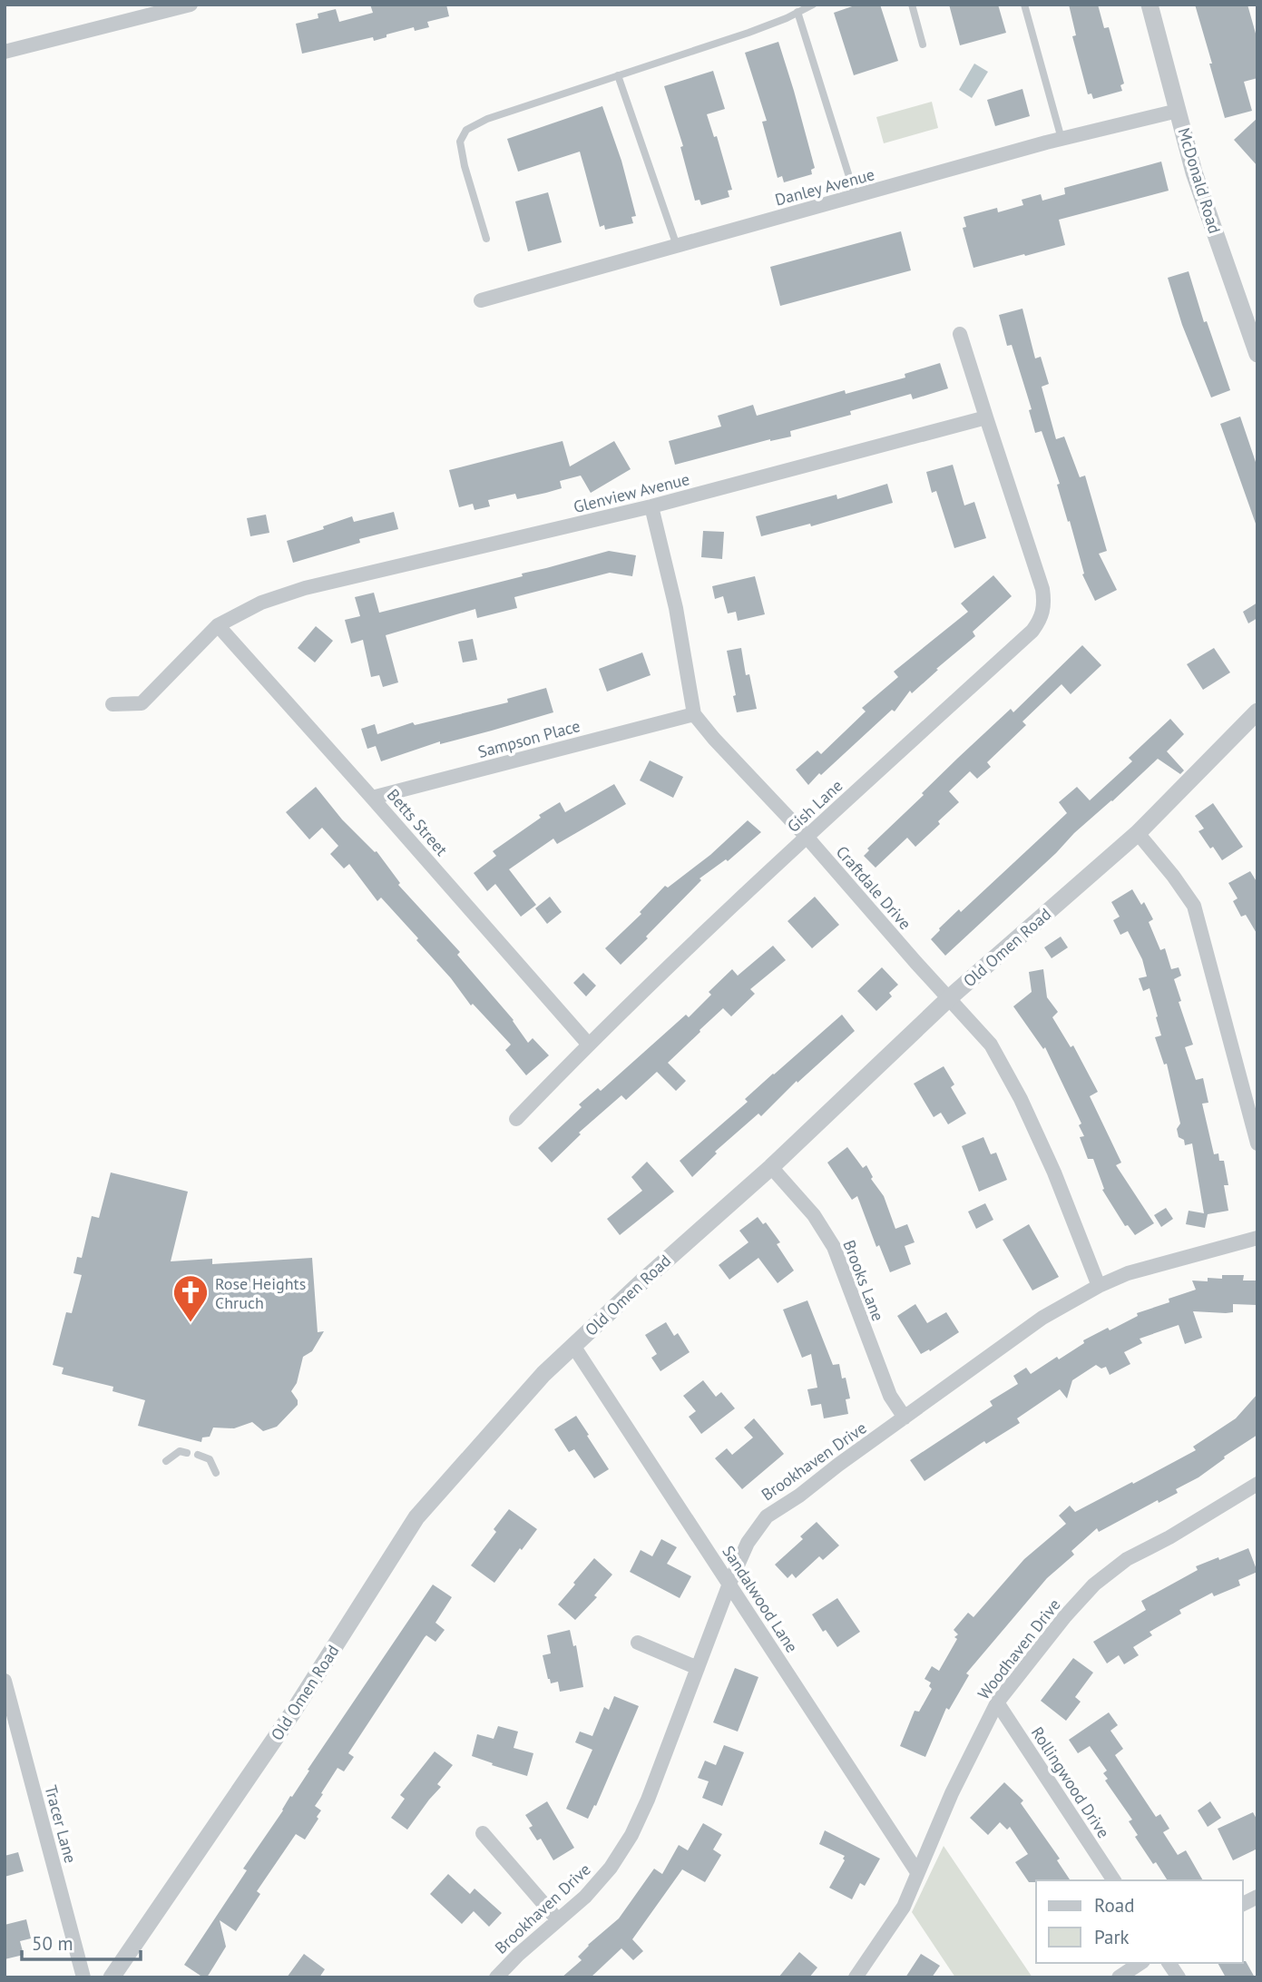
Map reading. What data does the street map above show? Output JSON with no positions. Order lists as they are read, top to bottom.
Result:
{
  "streets": {
    "street": [
      "McDonald Road",
      "Danley Avenue",
      "Glenview Avenue",
      "Sampson Place",
      "Gish Lane",
      "Betts Street",
      "Craftdale Drive",
      "Old Omen Road",
      "Brooks Lane",
      "Brookhaven Drive",
      "Sandalwood Lane",
      "Woodhaven Drive",
      "Rollingwood Drive",
      "Tracer Lane"
    ]
  },
  "crossings": [
    ["McDonald Road", "Danley Avenue"],
    ["Glenview Avenue", "Gish Lane"],
    ["Glenview Avenue", "Betts Street"],
    ["Glenview Avenue", "Craftdale Drive"],
    ["Sampson Place", "Betts Street"],
    ["Sampson Place", "Craftdale Drive"],
    ["Gish Lane", "Betts Street"],
    ["Gish Lane", "Craftdale Drive"],
    ["Craftdale Drive", "Old Omen Road"],
    ["Craftdale Drive", "Brookhaven Drive"],
    ["Old Omen Road", "Brooks Lane"],
    ["Old Omen Road", "Sandalwood Lane"],
    ["Brooks Lane", "Brookhaven Drive"],
    ["Brookhaven Drive", "Sandalwood Lane"],
    ["Sandalwood Lane", "Woodhaven Drive"],
    ["Woodhaven Drive", "Rollingwood Drive"]
  ],
  "places": {
    "church": ["Rose Heights Chruch"]
  },
  "legend": ["Road", "Park"],
  "scale_bar": "50 m"
}
